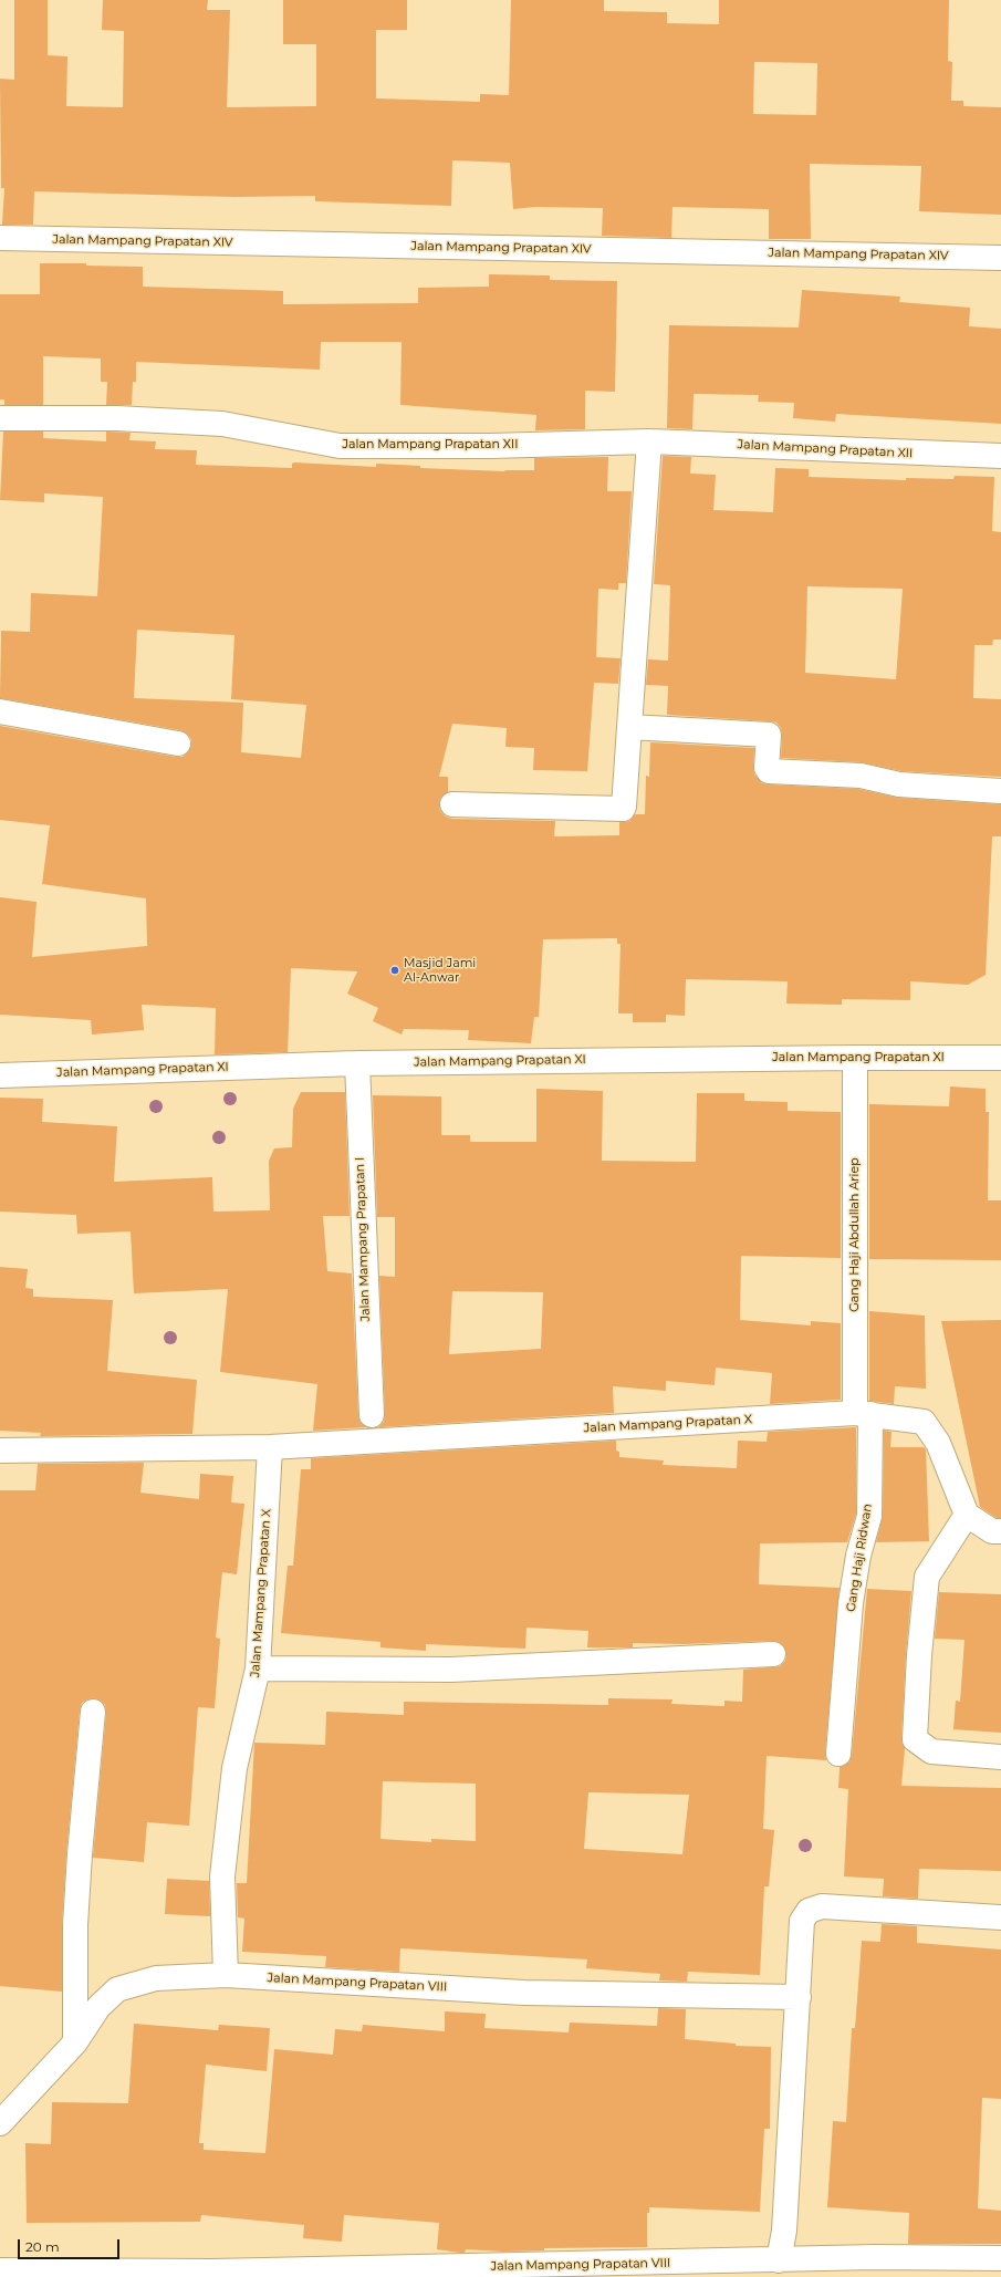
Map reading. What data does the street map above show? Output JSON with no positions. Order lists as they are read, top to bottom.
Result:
{
  "streets": {
    "street": [
      "Jalan Mampang Prapatan XIV",
      "Jalan Mampang Prapatan XII",
      "Jalan Mampang Prapatan XI",
      "Gang Haji Abdullah Ariep",
      "Jalan Mampang Prapatan I",
      "Jalan Mampang Prapatan X",
      "Gang Haji Ridwan",
      "Jalan Mampang Prapatan VIII"
    ]
  },
  "crossings": [
    ["Jalan Mampang Prapatan XI", "Gang Haji Abdullah Ariep"],
    ["Jalan Mampang Prapatan XI", "Jalan Mampang Prapatan I"],
    ["Gang Haji Abdullah Ariep", "Jalan Mampang Prapatan X"],
    ["Gang Haji Abdullah Ariep", "Gang Haji Ridwan"],
    ["Jalan Mampang Prapatan X", "Gang Haji Ridwan"],
    ["Jalan Mampang Prapatan X", "Jalan Mampang Prapatan VIII"]
  ],
  "places": ["Masjid Jami Al-Anwar"],
  "scale_bar": "20 m"
}
